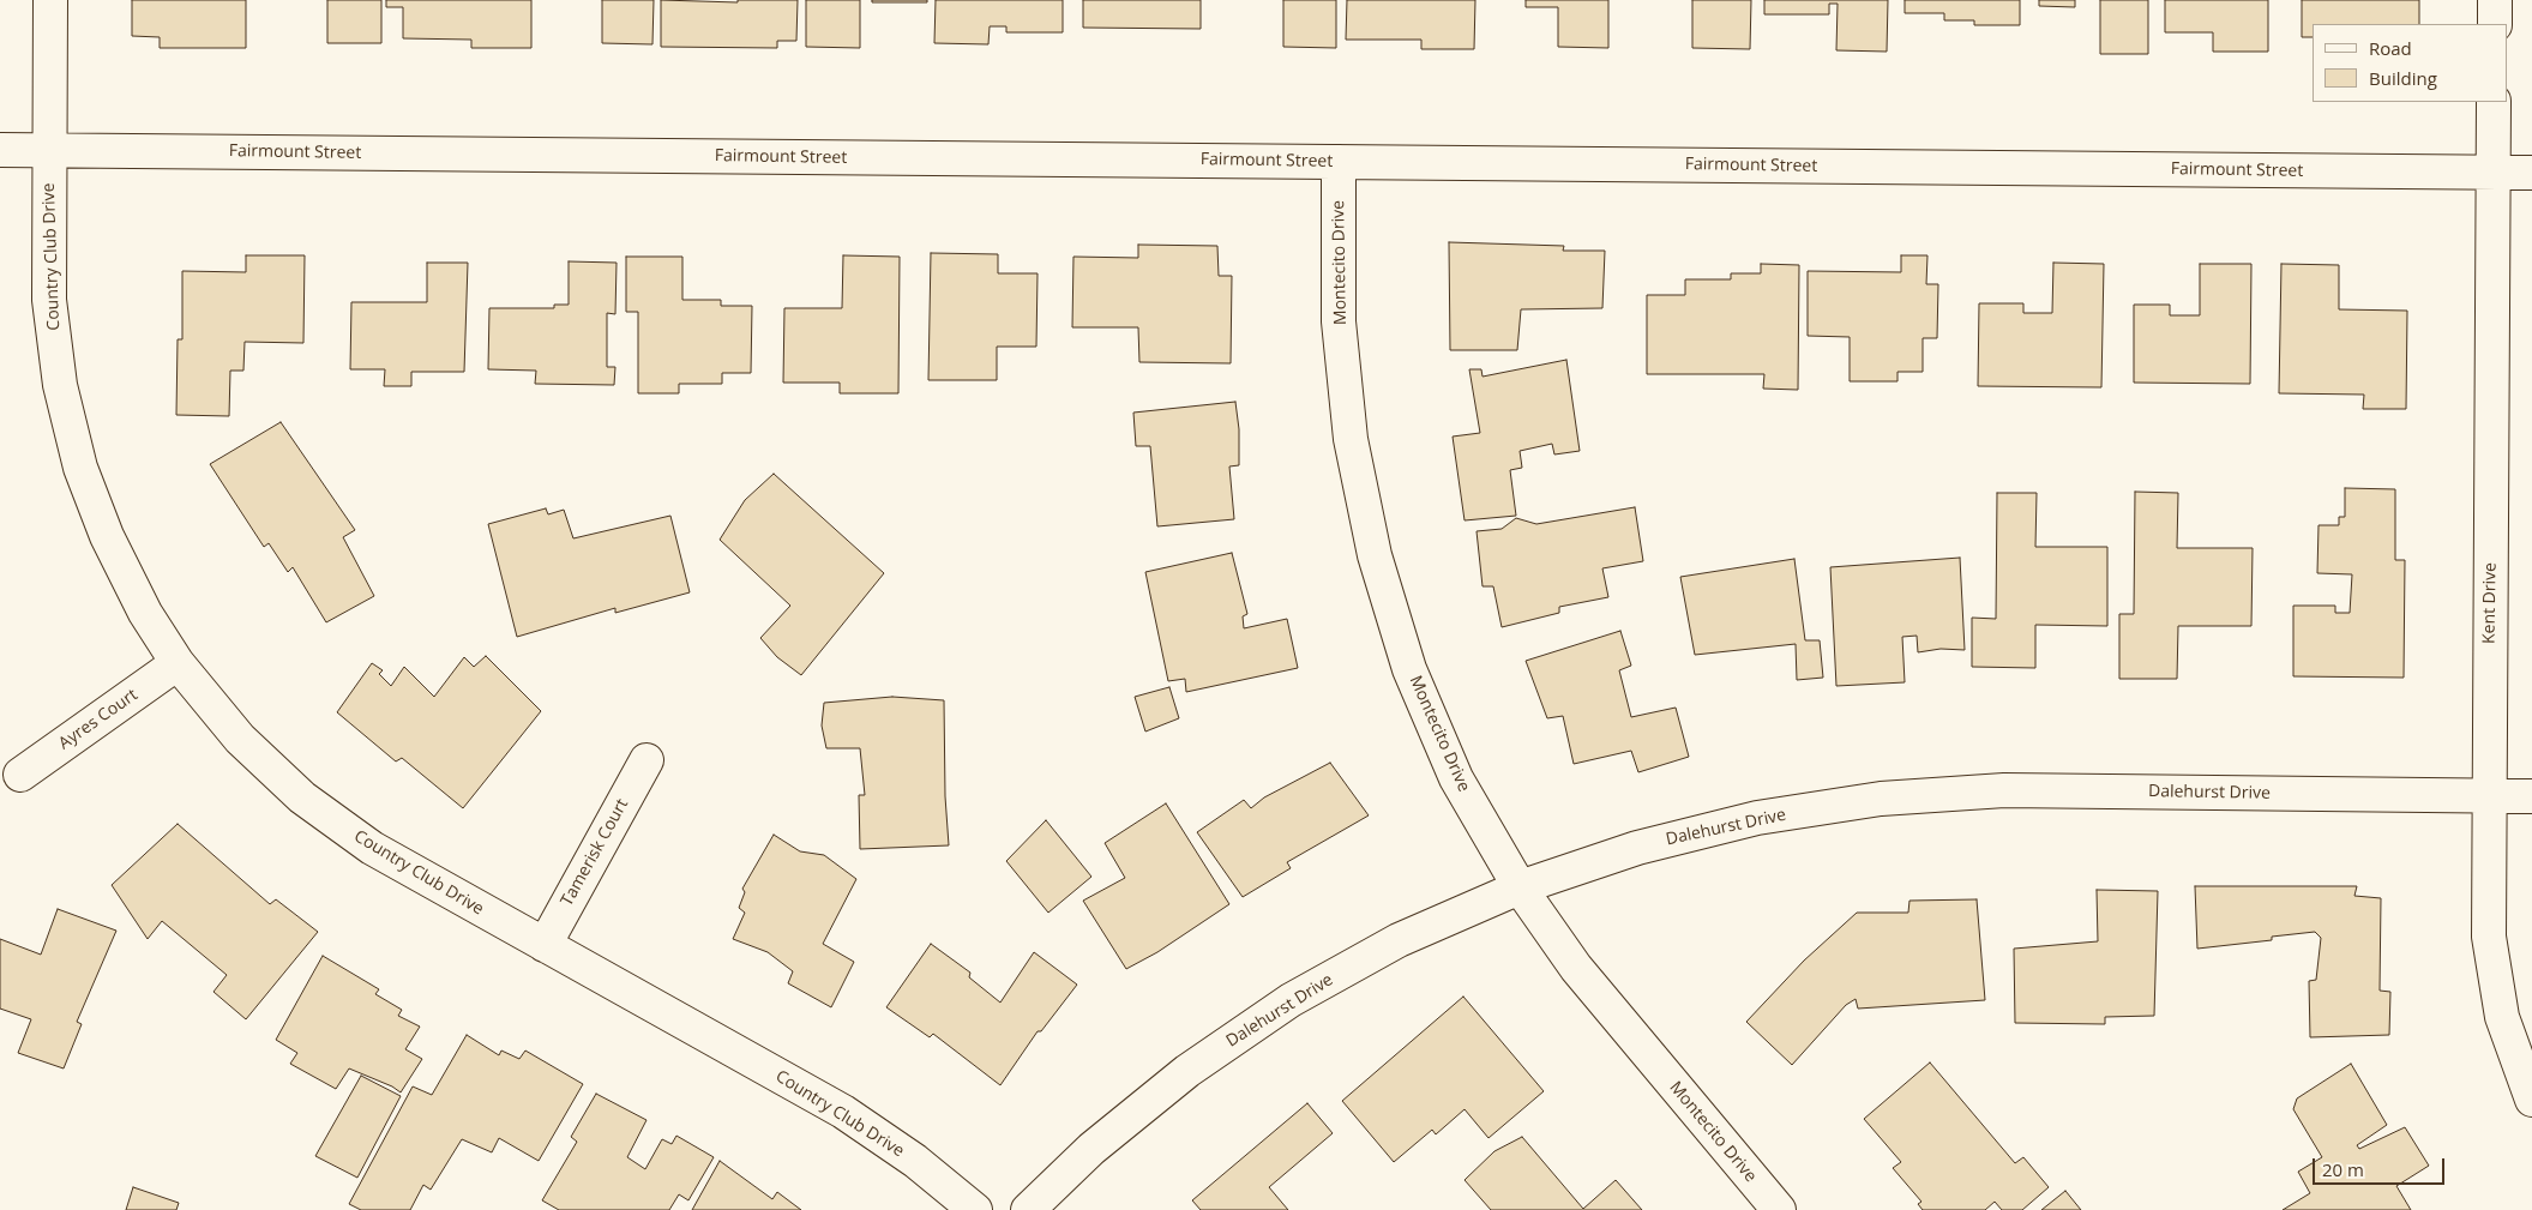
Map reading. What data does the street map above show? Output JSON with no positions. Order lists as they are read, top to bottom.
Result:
{
  "streets": {
    "street": [
      "Fairmount Street",
      "Country Club Drive",
      "Montecito Drive",
      "Kent Drive",
      "Ayres Court",
      "Dalehurst Drive",
      "Tamerisk Court"
    ]
  },
  "crossings": [
    ["Fairmount Street", "Country Club Drive"],
    ["Fairmount Street", "Montecito Drive"],
    ["Fairmount Street", "Kent Drive"],
    ["Country Club Drive", "Ayres Court"],
    ["Country Club Drive", "Tamerisk Court"],
    ["Montecito Drive", "Dalehurst Drive"],
    ["Kent Drive", "Dalehurst Drive"]
  ],
  "legend": ["Road", "Building"],
  "scale_bar": "20 m"
}
